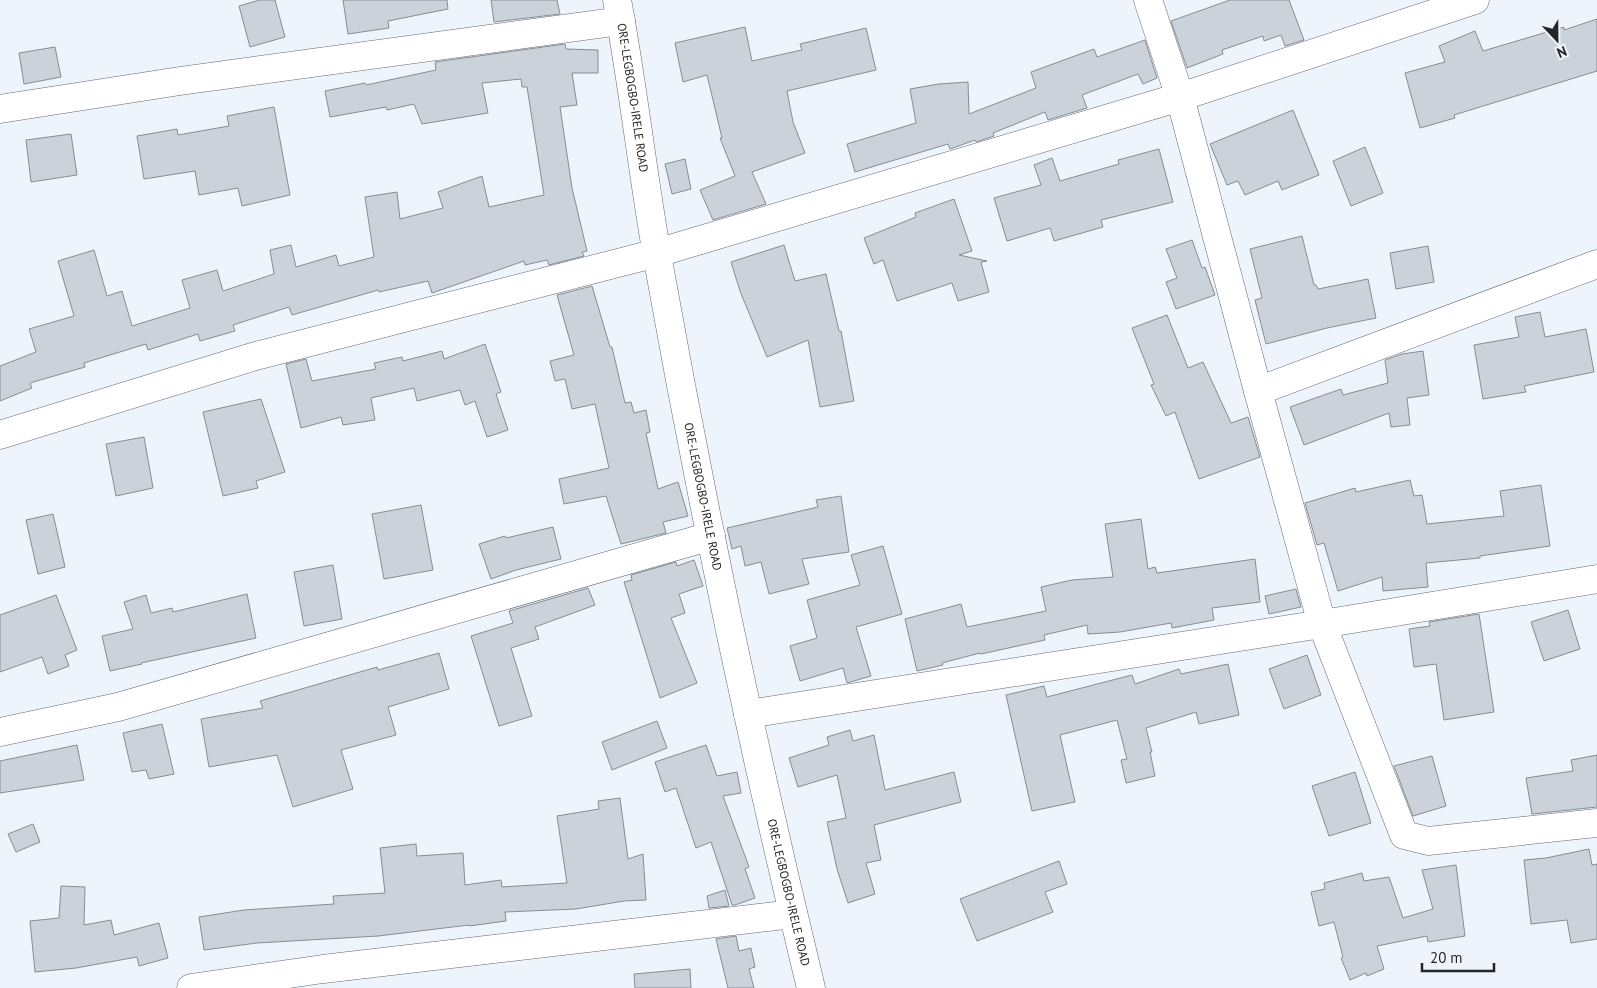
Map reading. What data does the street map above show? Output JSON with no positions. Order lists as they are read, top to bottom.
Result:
{
  "streets": {
    "street": ["ORE-LEGBOGBO-IRELE ROAD"]
  },
  "scale_bar": "20 m",
  "north": "bottom"
}
